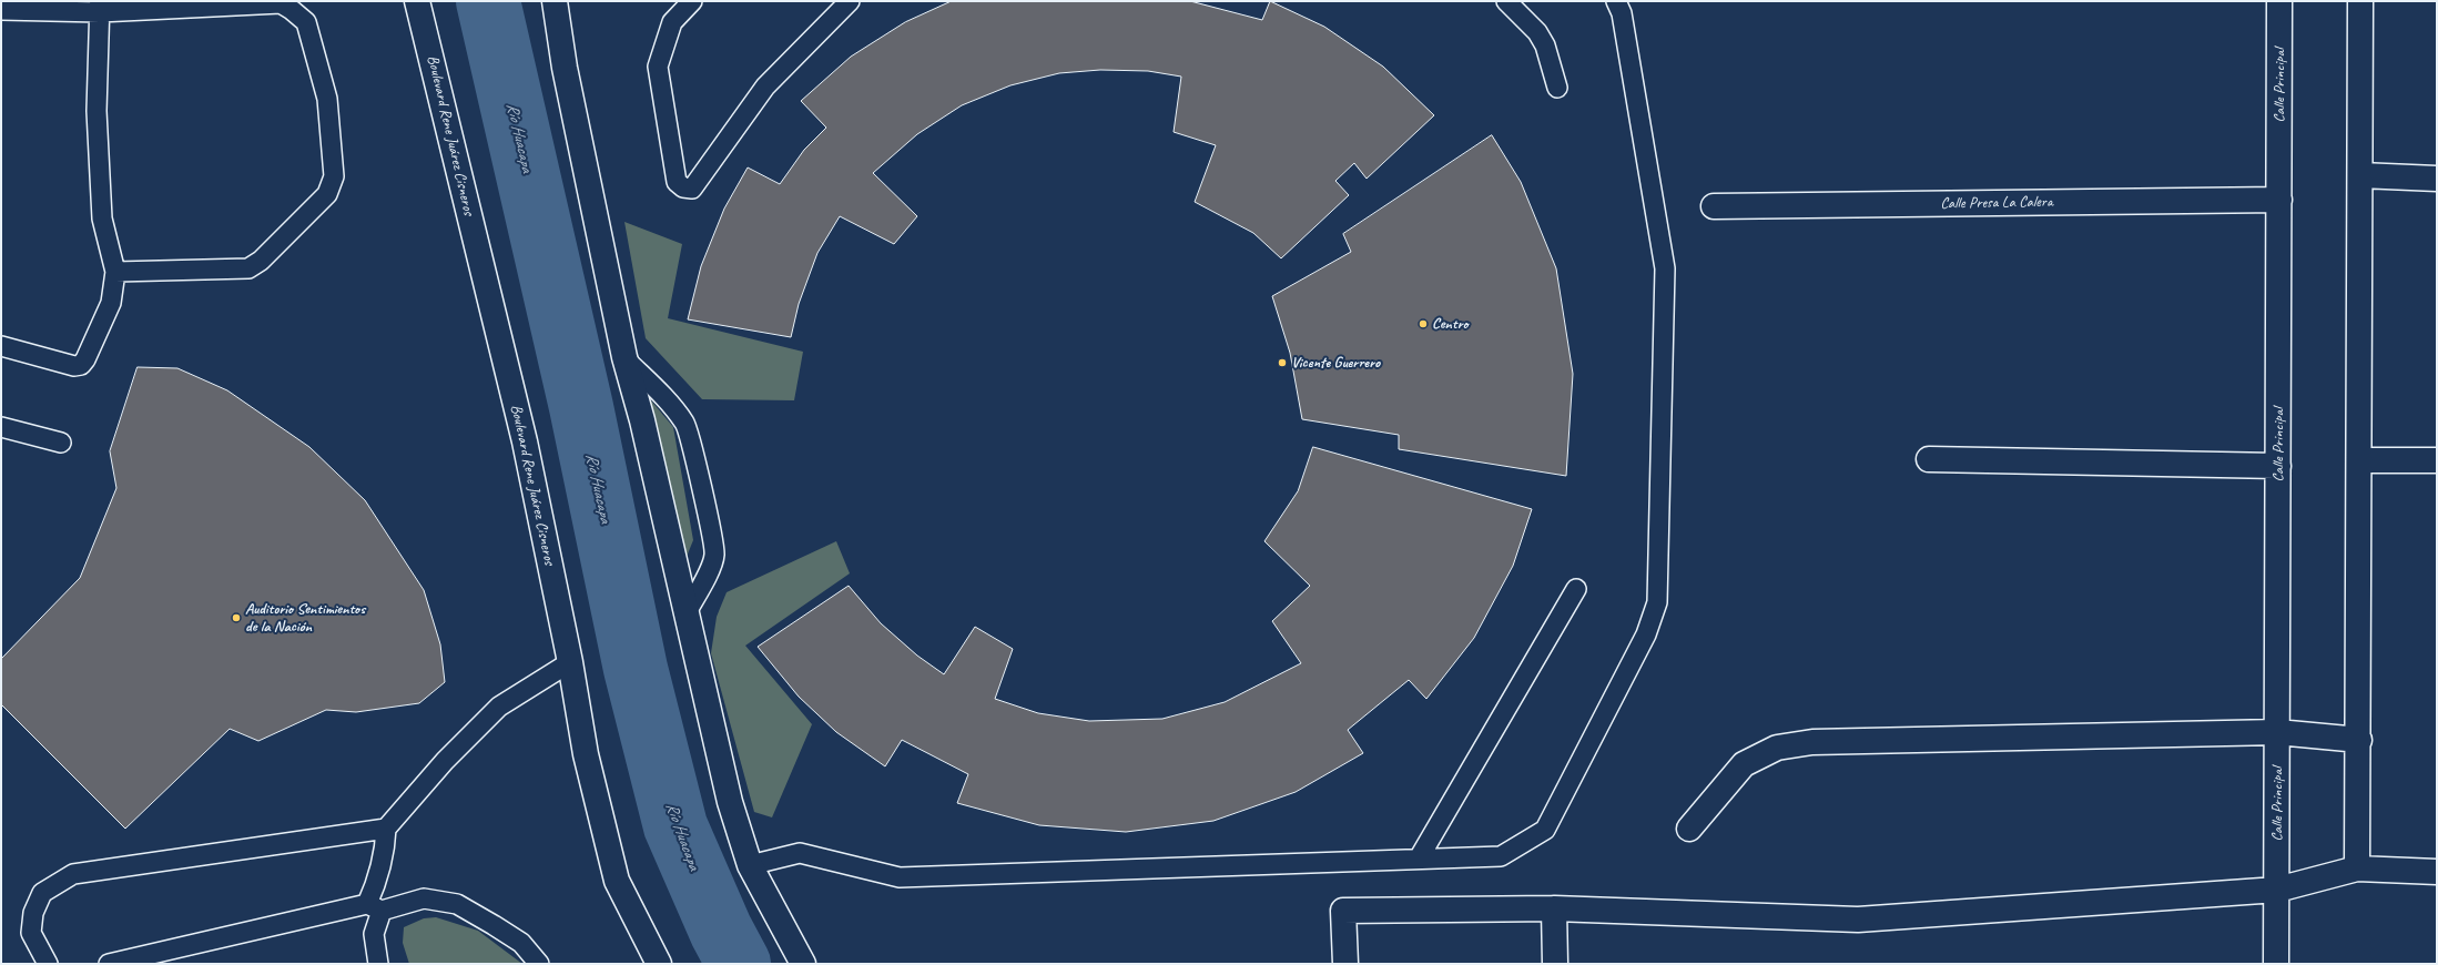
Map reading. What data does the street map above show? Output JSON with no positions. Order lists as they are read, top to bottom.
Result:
{
  "streets": {
    "street": ["Calle Principal", "Boulevard Rene Juárez Cisneros", "Calle Presa La Calera"]
  },
  "crossings": [
    ["Calle Principal", "Calle Presa La Calera"]
  ],
  "water": ["Río Huacapa"],
  "places": ["Centro", "Vicente Guerrero", "Auditorio Sentimientos de la Nación"]
}
